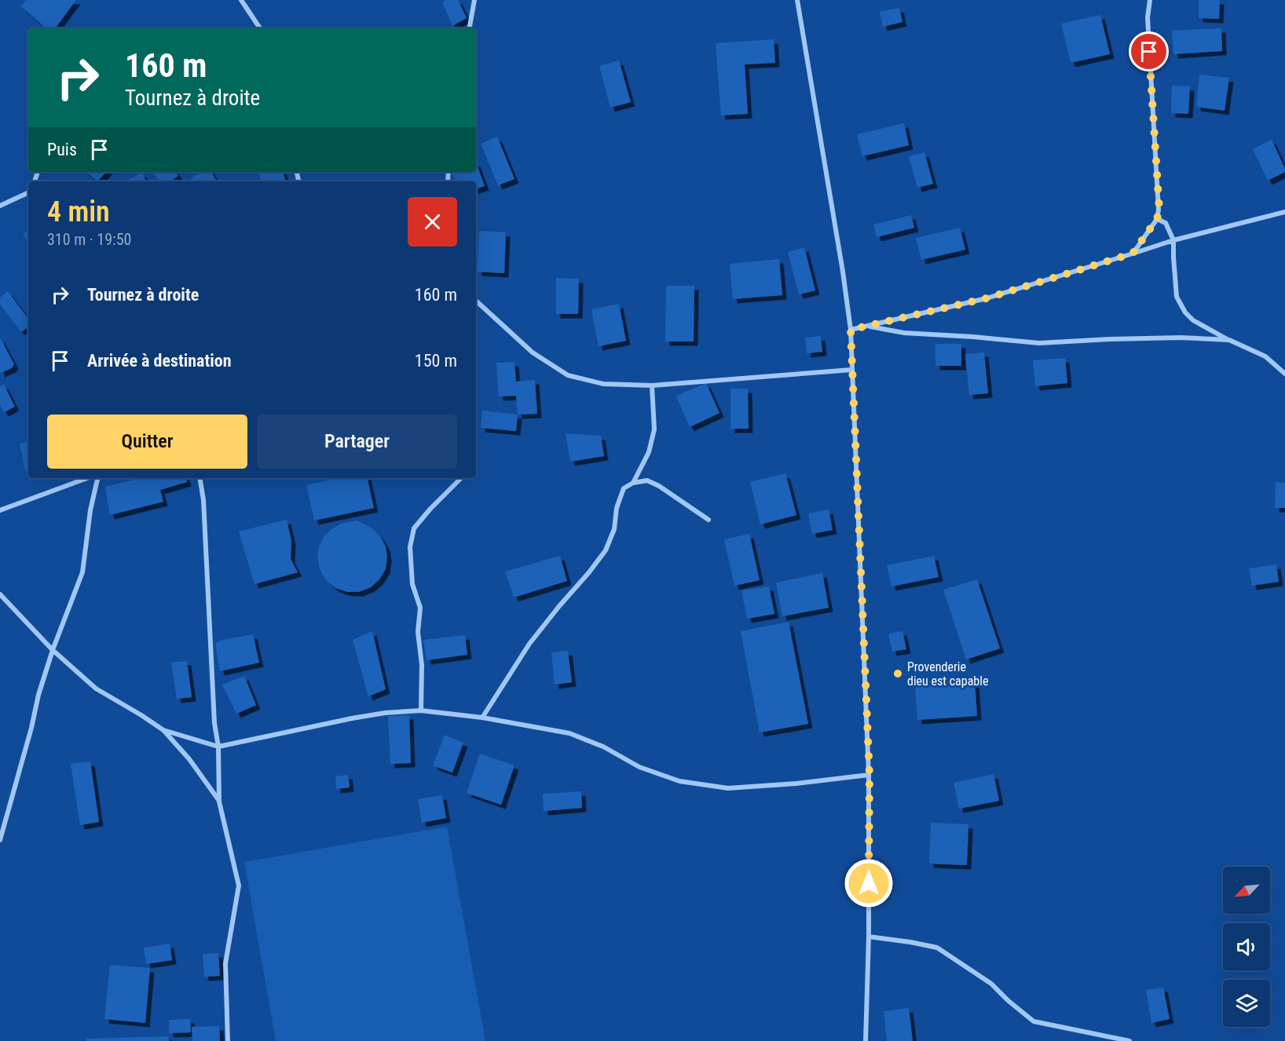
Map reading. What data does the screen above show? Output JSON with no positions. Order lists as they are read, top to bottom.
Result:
{
  "places": ["Provenderie dieu est capable"],
  "north": "bottom left",
  "page": {
    "turn": ["160 m", "Tournez à droite"],
    "then": "Puis",
    "heading": ["4 min", "310 m · 19:50"],
    "list": [
      {
        "name": "Tournez à droite",
        "value": "160 m"
      },
      {
        "name": "Arrivée à destination",
        "value": "150 m"
      }
    ],
    "buttons": ["Quitter", "Partager"]
  }
}
